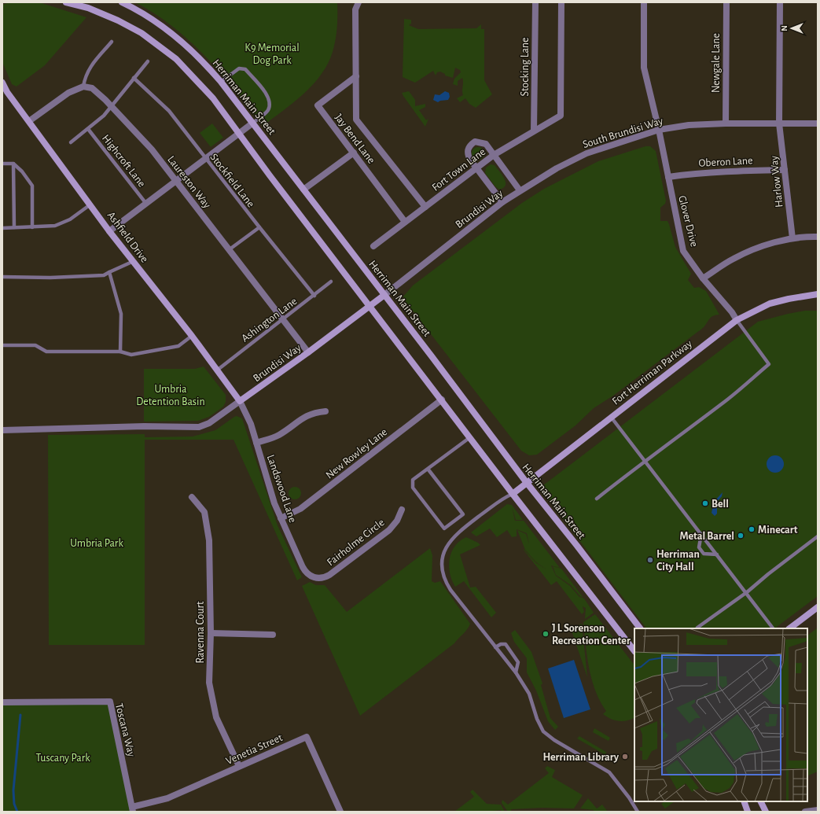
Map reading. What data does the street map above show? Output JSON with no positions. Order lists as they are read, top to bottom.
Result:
{
  "streets": {
    "main road": [
      "Herriman Main Street",
      "Brundisi Way",
      "Ashfield Drive",
      "Fort Herriman Parkway"
    ],
    "street": [
      "Newgale Lane",
      "Stocking Lane",
      "South Brundisi Way",
      "Jay Bend Lane",
      "Oberon Lane",
      "Fort Town Lane",
      "Laureston Way",
      "Harlow Way",
      "Glover Drive",
      "New Rowley Lane",
      "Landswood Lane",
      "Fairholme Circle",
      "Ravenna Court",
      "Toscana Way",
      "Venetia Street"
    ],
    "lane": ["Highcroft Lane", "Stockfield Lane", "Ashington Lane"]
  },
  "crossings": [
    ["Newgale Lane", "South Brundisi Way"],
    ["Stocking Lane", "Fort Town Lane"],
    ["Herriman Main Street", "Brundisi Way"],
    ["Herriman Main Street", "Fort Herriman Parkway"],
    ["South Brundisi Way", "Harlow Way"],
    ["South Brundisi Way", "Brundisi Way"],
    ["South Brundisi Way", "Glover Drive"],
    ["Jay Bend Lane", "Fort Town Lane"],
    ["Oberon Lane", "Harlow Way"],
    ["Oberon Lane", "Glover Drive"],
    ["Stockfield Lane", "Ashington Lane"],
    ["Laureston Way", "Brundisi Way"],
    ["Laureston Way", "Ashington Lane"],
    ["Brundisi Way", "Ashfield Drive"],
    ["Brundisi Way", "Landswood Lane"],
    ["Glover Drive", "Fort Herriman Parkway"],
    ["Ashfield Drive", "Ashington Lane"],
    ["Ashfield Drive", "Landswood Lane"],
    ["New Rowley Lane", "Landswood Lane"],
    ["Landswood Lane", "Fairholme Circle"],
    ["Ravenna Court", "Venetia Street"],
    ["Toscana Way", "Venetia Street"]
  ],
  "parks": [
    "K9 Memorial Dog Park",
    "Umbria Detention Basin",
    "Umbria Park",
    "Tuscany Park"
  ],
  "places": [
    "Bell",
    "Minecart",
    "Metal Barrel",
    "Herriman City Hall",
    "J L Sorenson Recreation Center",
    "Herriman Library"
  ],
  "north": "left"
}
